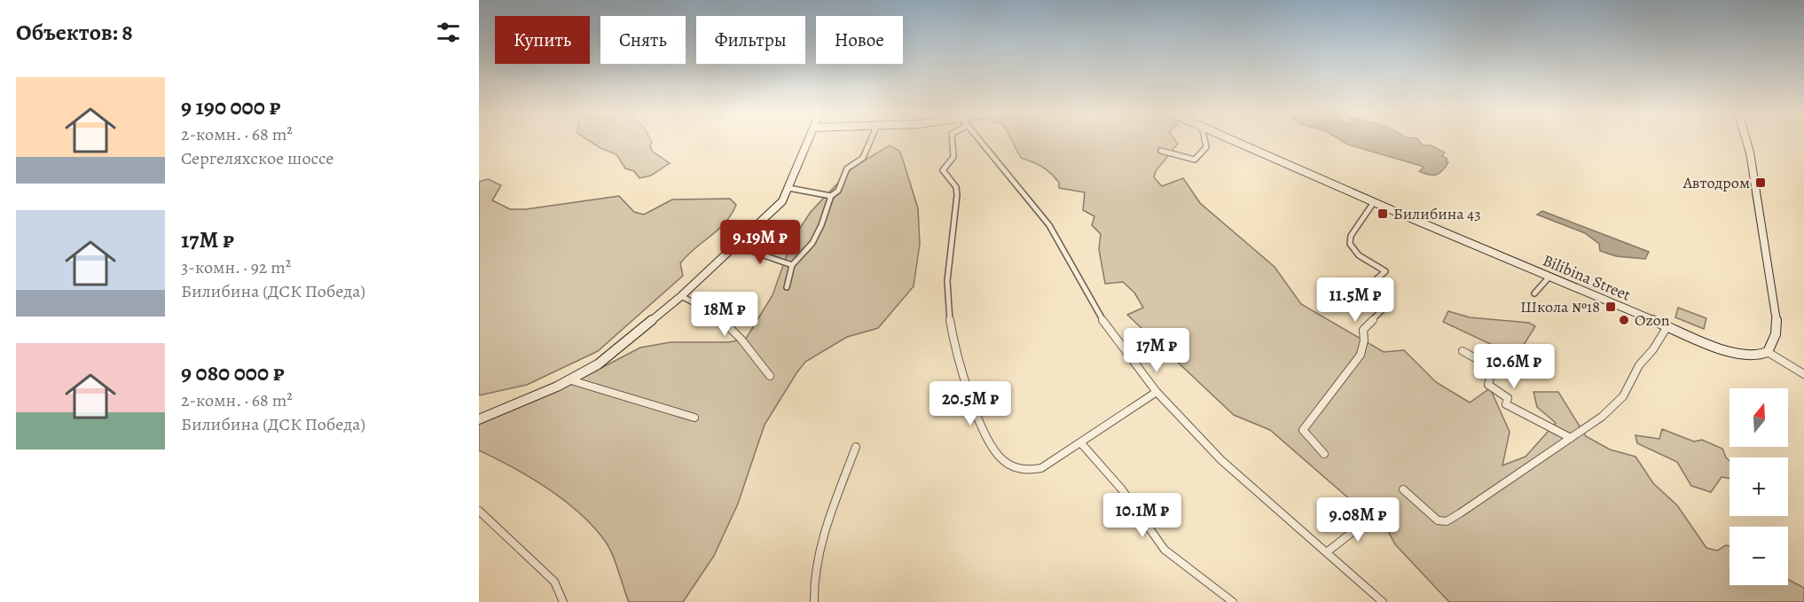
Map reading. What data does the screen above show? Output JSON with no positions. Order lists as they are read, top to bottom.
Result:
{
  "streets": {
    "main road": ["Bilibina Street"]
  },
  "places": {
    "transit": ["Автодром", "Билибина 43", "Школа №18"],
    "other": ["Ozon"]
  },
  "north": "top",
  "page": {
    "heading": "Объектов: 8",
    "chip": [
      "Купить",
      "Снять",
      "Фильтры",
      "Новое"
    ],
    "list": [
      {
        "name": "9 190 000 ₽",
        "note": "2-комн. · 68 m² · Сергеляхское шоссе"
      },
      {
        "name": "17M ₽",
        "note": "3-комн. · 92 m² · Билибина (ДСК Победа)"
      },
      {
        "name": "9 080 000 ₽",
        "note": "2-комн. · 68 m² · Билибина (ДСК Победа)"
      }
    ],
    "price": [
      "9.19M ₽",
      "11.5M ₽",
      "18M ₽",
      "17M ₽",
      "10.6M ₽",
      "20.5M ₽",
      "10.1M ₽",
      "9.08M ₽"
    ],
    "map_buttons": ["+", "−"]
  }
}
